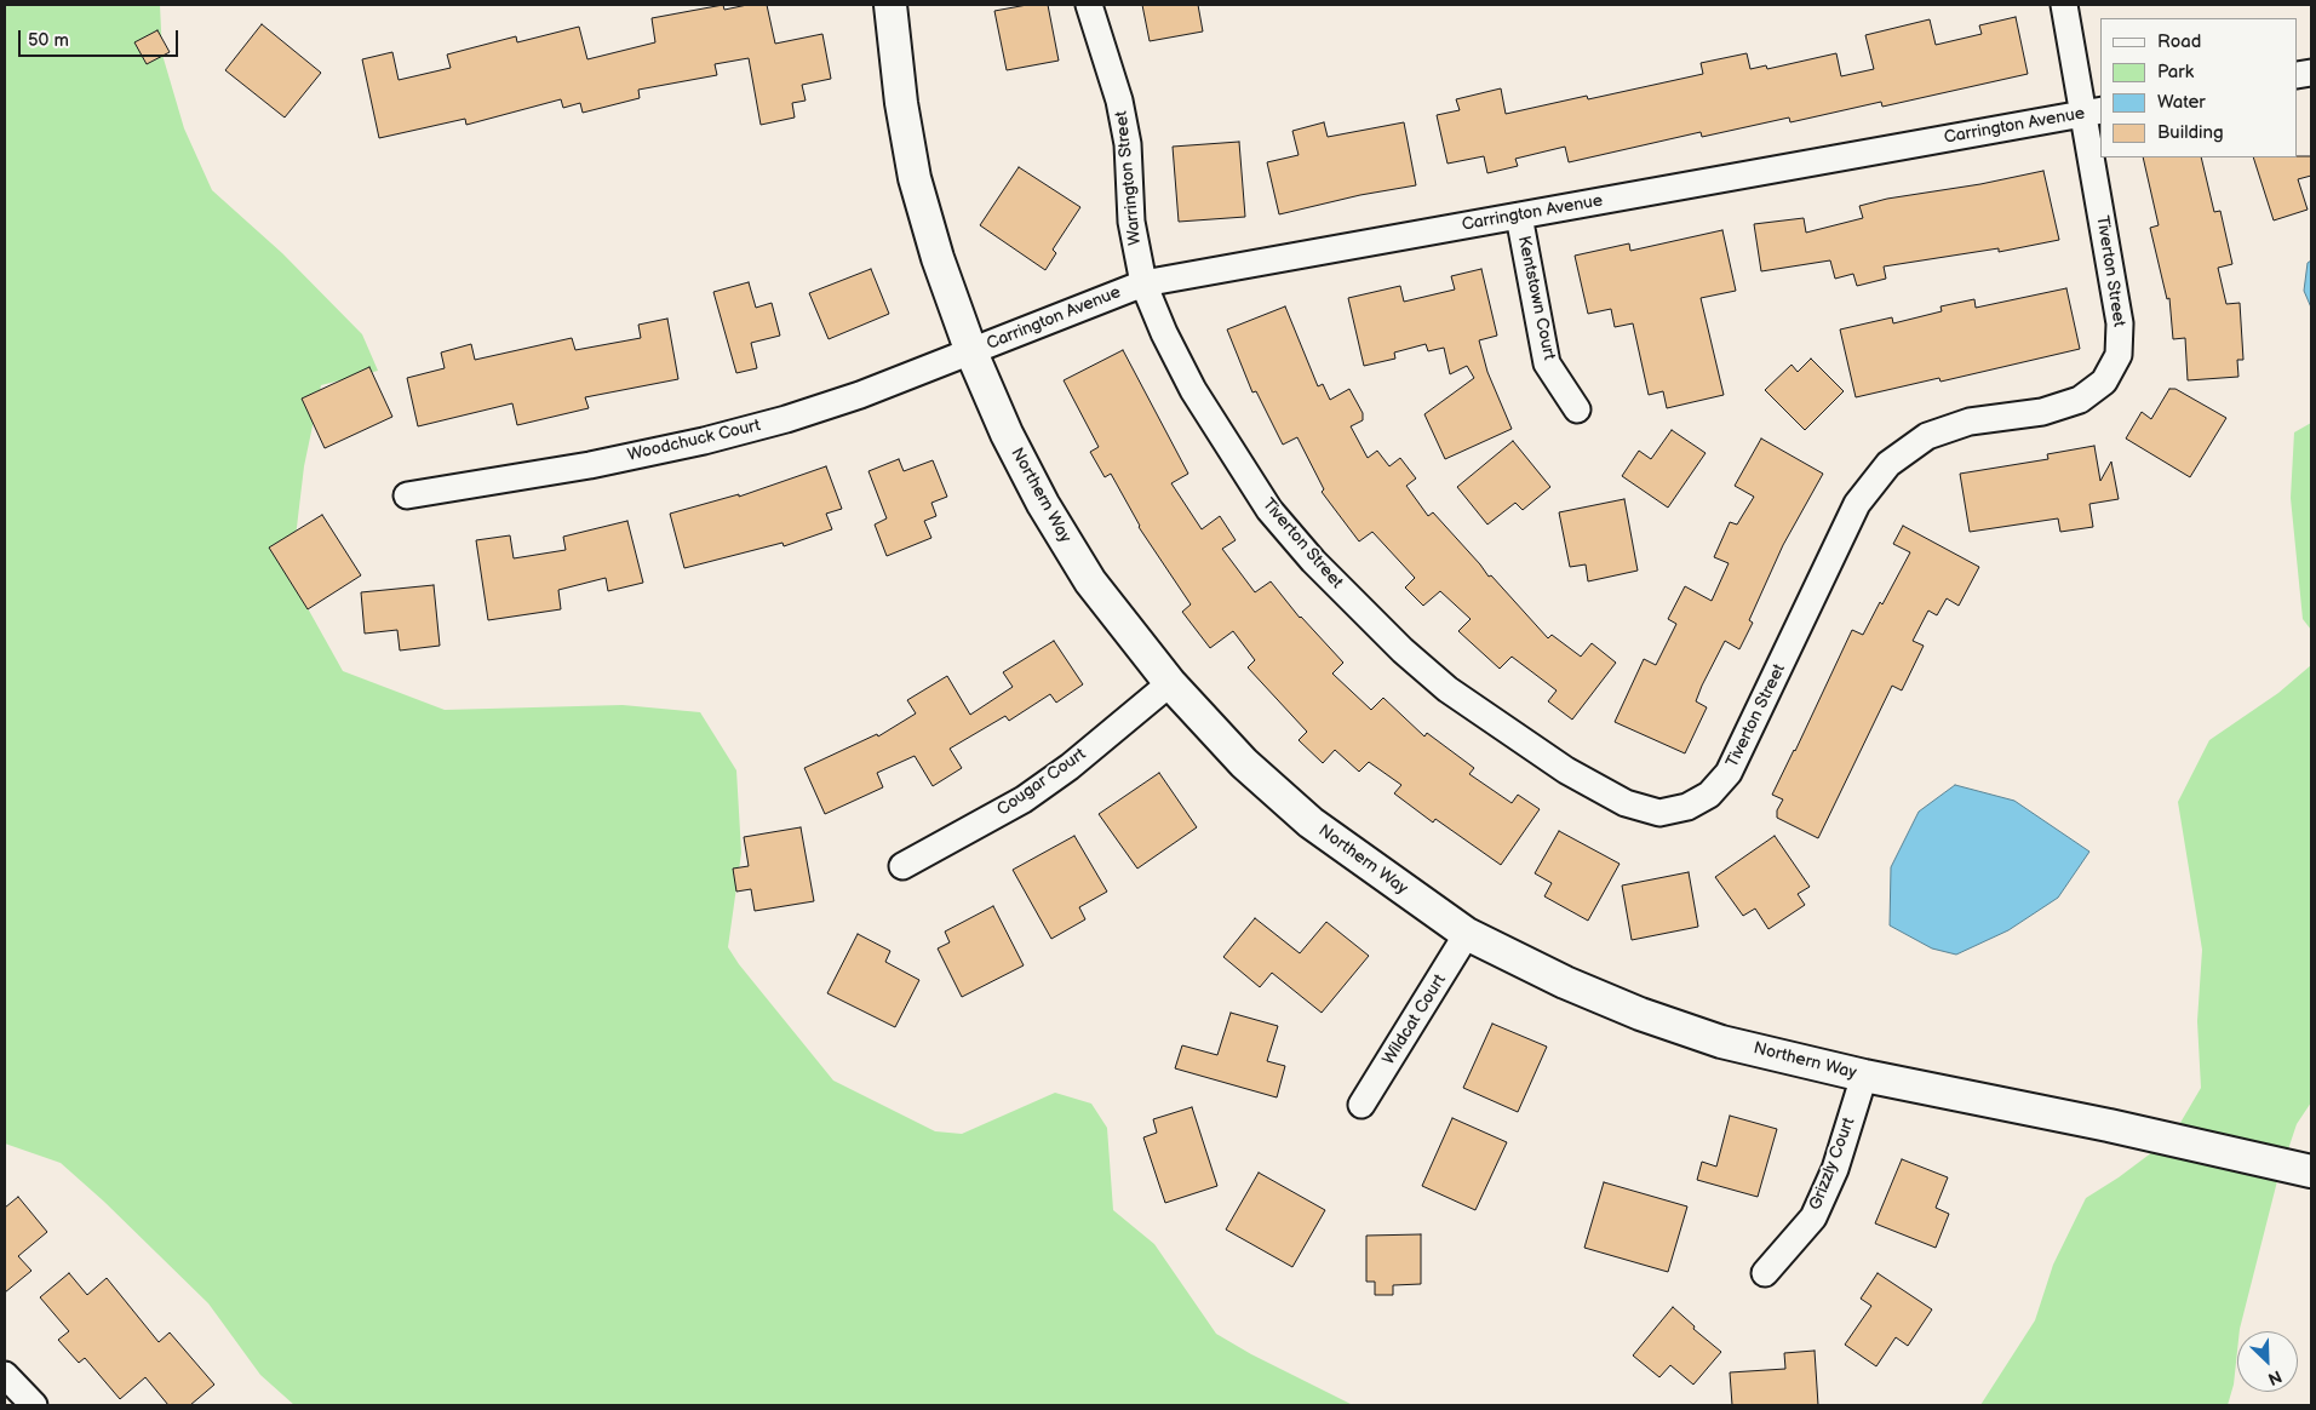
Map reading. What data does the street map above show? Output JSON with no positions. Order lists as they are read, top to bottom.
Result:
{
  "streets": {
    "street": [
      "Carrington Avenue",
      "Warrington Street",
      "Tiverton Street",
      "Kentstown Court",
      "Woodchuck Court",
      "Northern Way",
      "Cougar Court",
      "Wildcat Court",
      "Grizzly Court"
    ]
  },
  "crossings": [
    ["Carrington Avenue", "Warrington Street"],
    ["Carrington Avenue", "Tiverton Street"],
    ["Carrington Avenue", "Kentstown Court"],
    ["Carrington Avenue", "Woodchuck Court"],
    ["Carrington Avenue", "Northern Way"],
    ["Warrington Street", "Tiverton Street"],
    ["Woodchuck Court", "Northern Way"],
    ["Northern Way", "Cougar Court"],
    ["Northern Way", "Wildcat Court"],
    ["Northern Way", "Grizzly Court"]
  ],
  "legend": [
    "Road",
    "Park",
    "Water",
    "Building"
  ],
  "scale_bar": "50 m",
  "north": "bottom right"
}
